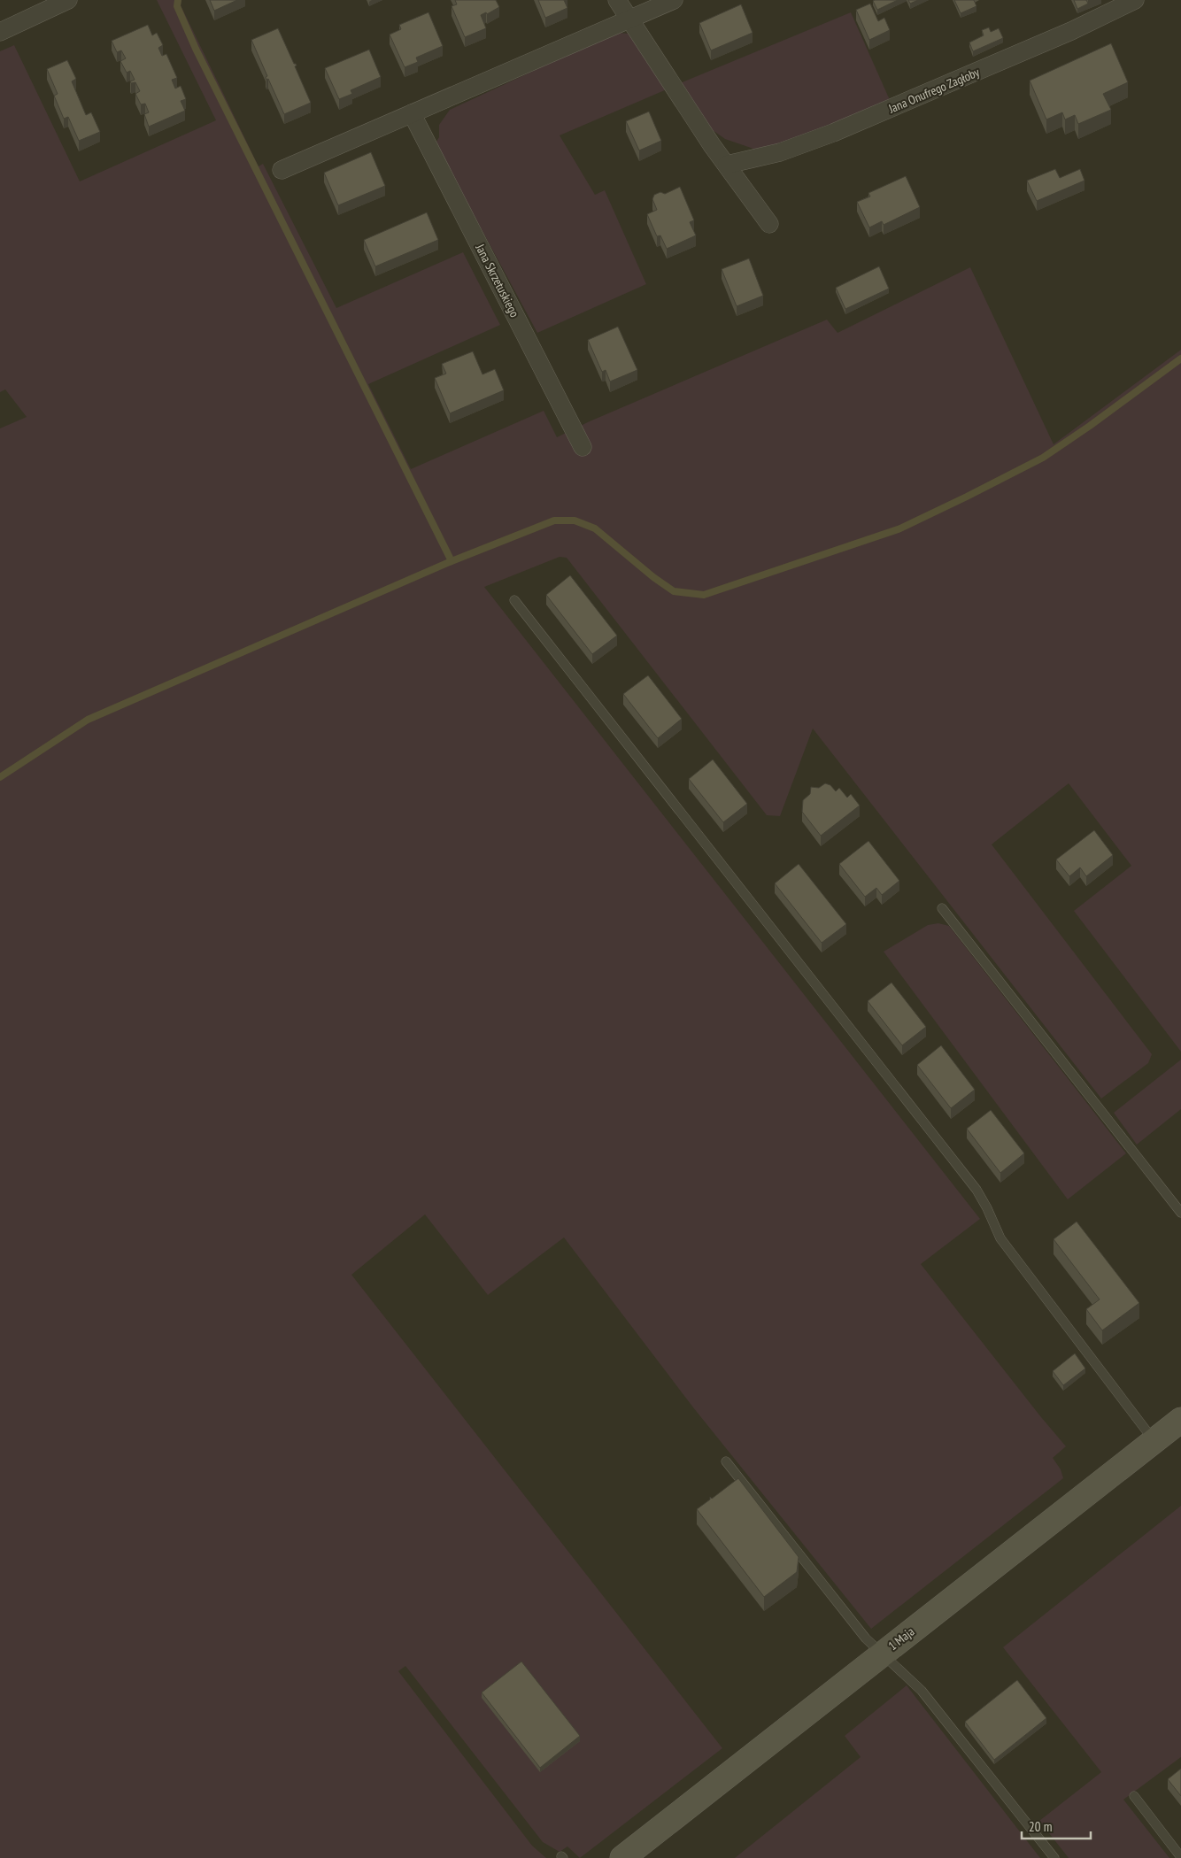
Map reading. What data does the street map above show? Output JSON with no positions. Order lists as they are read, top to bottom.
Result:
{
  "streets": {
    "main road": ["1 Maja"],
    "street": ["Jana Onufrego Zagłoby", "Jana Skrzetuskiego"]
  },
  "scale_bar": "20 m"
}
